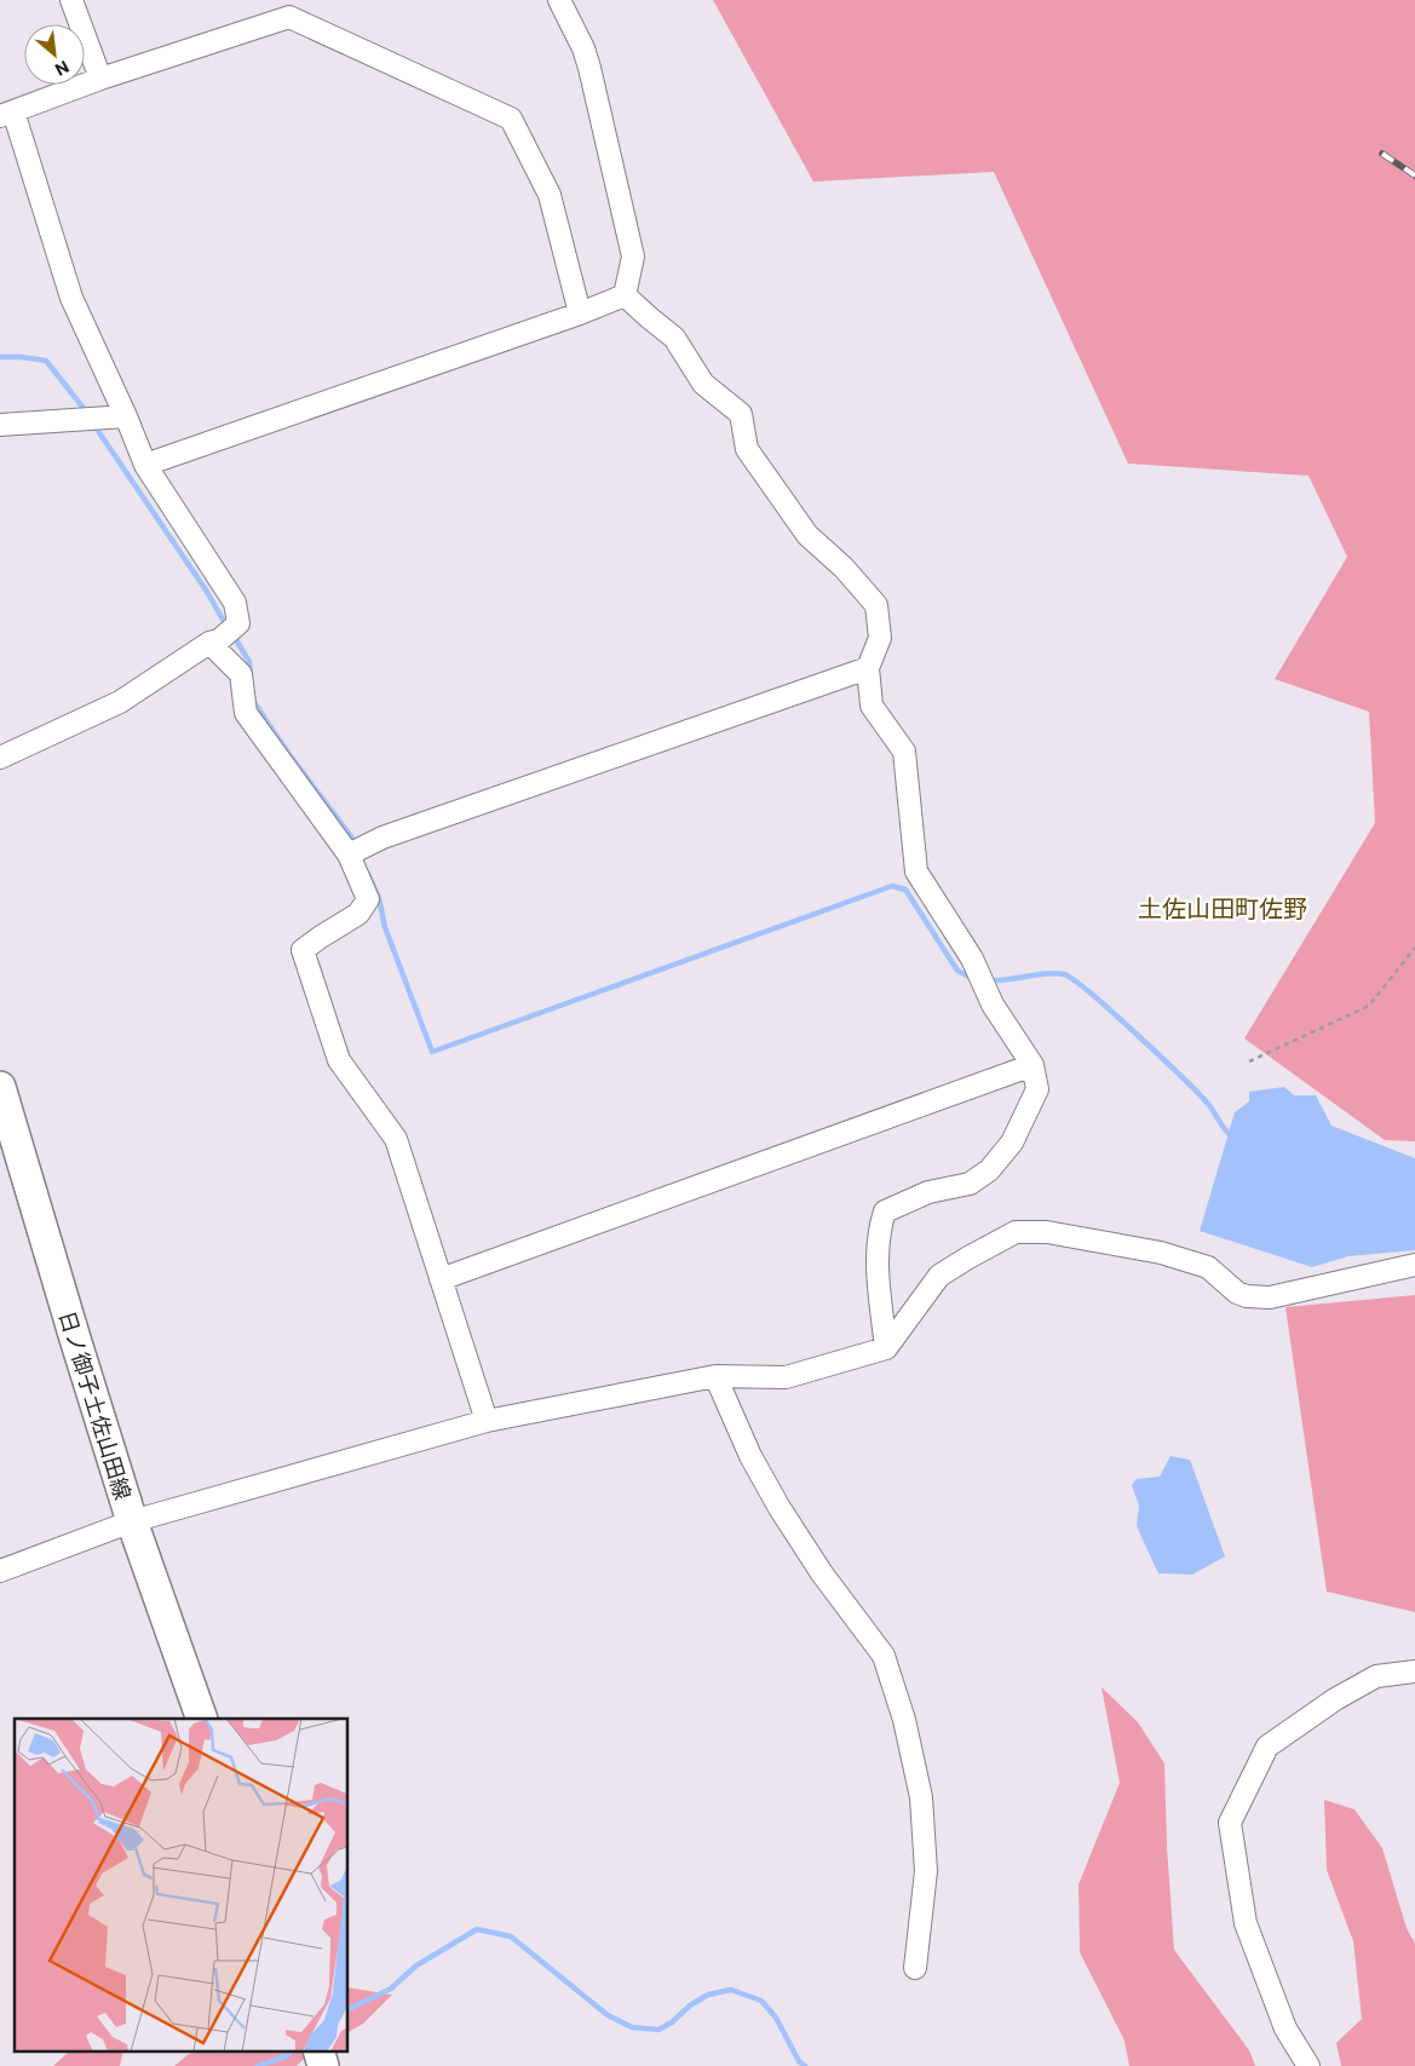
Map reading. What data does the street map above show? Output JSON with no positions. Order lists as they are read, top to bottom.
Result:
{
  "streets": {
    "main road": ["日ノ御子土佐山田線"]
  },
  "districts": ["土佐山田町佐野"],
  "north": "bottom right"
}
